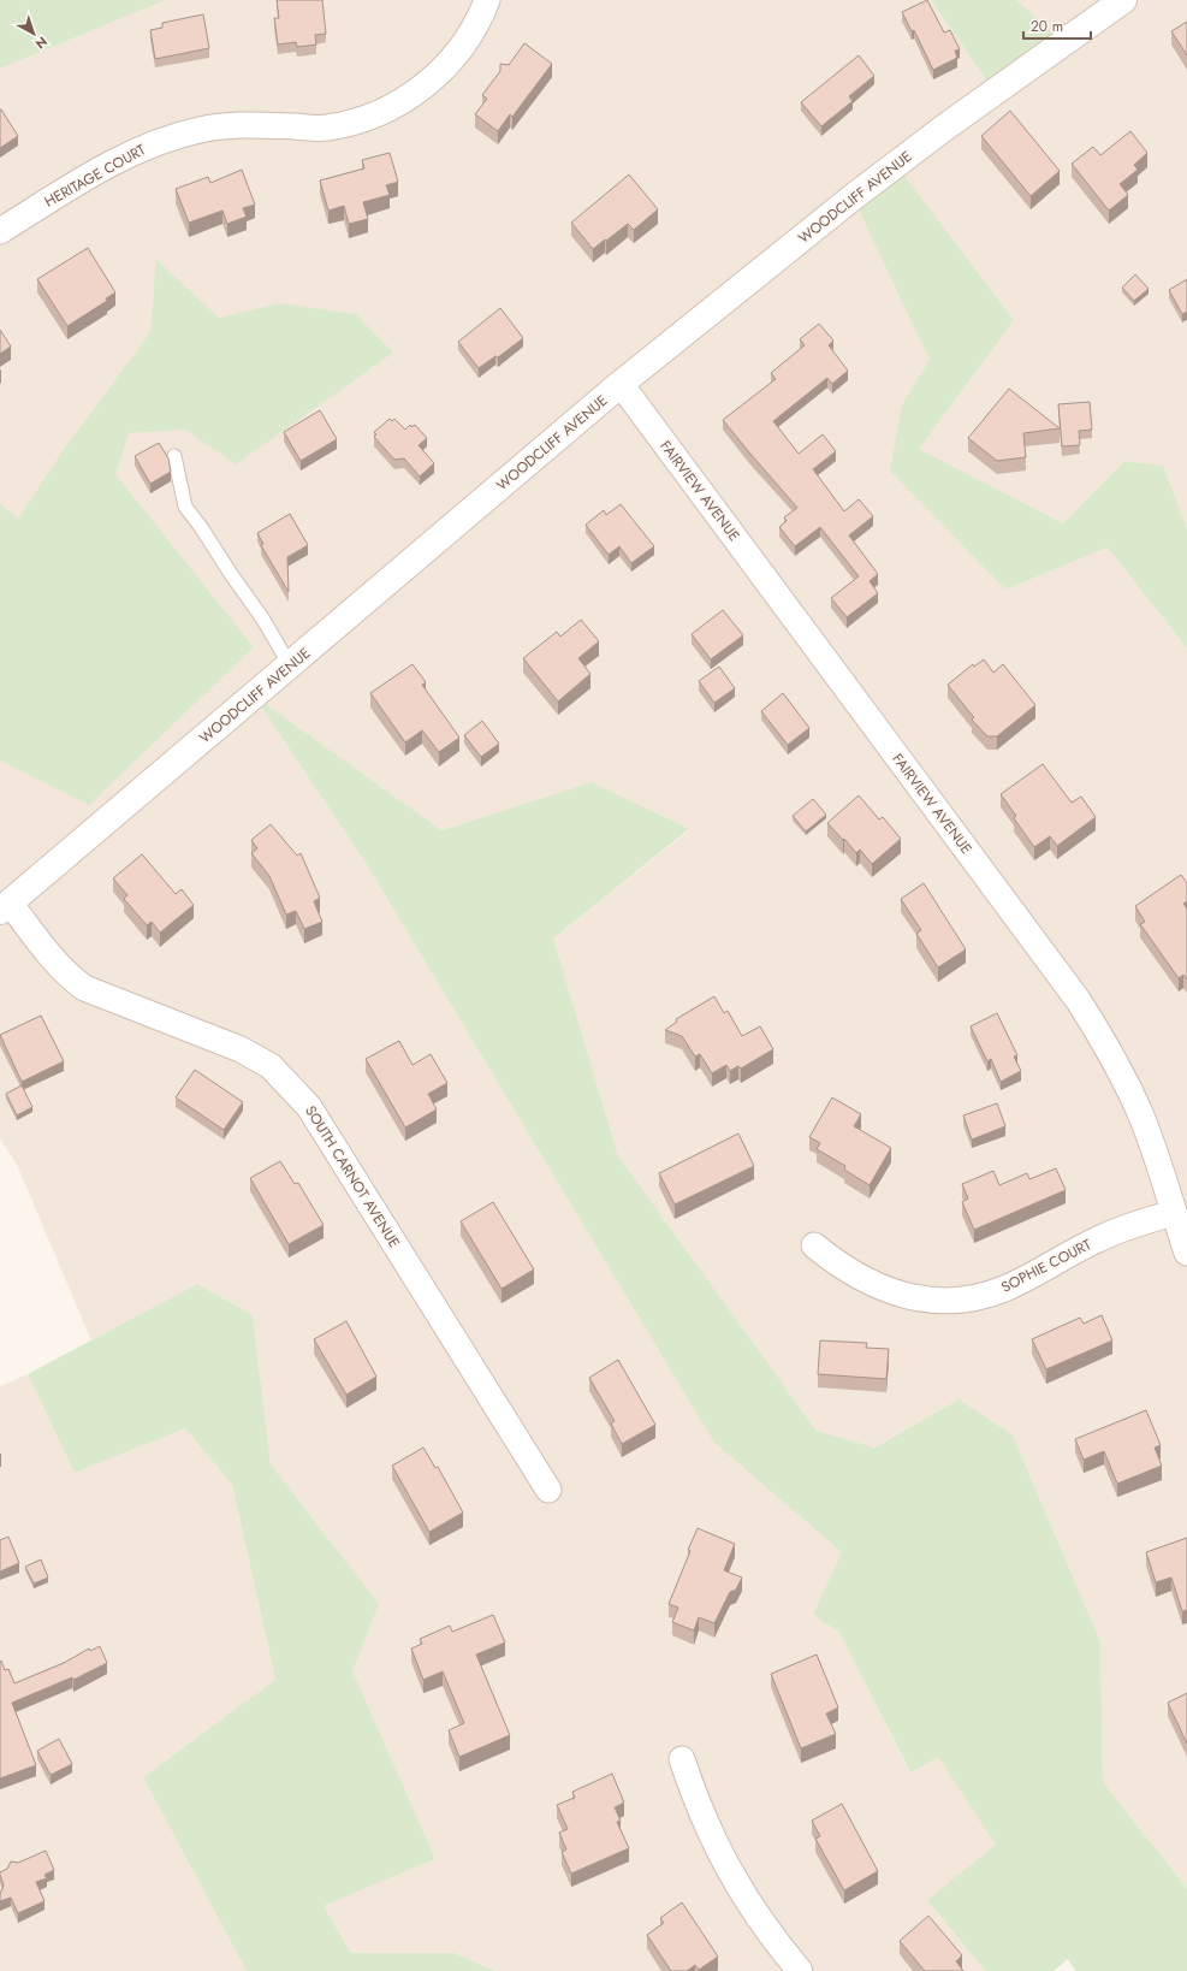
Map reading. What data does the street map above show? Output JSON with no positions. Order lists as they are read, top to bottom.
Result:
{
  "streets": {
    "main road": ["WOODCLIFF AVENUE"],
    "street": [
      "HERITAGE COURT",
      "FAIRVIEW AVENUE",
      "SOUTH CARNOT AVENUE",
      "SOPHIE COURT"
    ]
  },
  "crossings": [
    ["WOODCLIFF AVENUE", "FAIRVIEW AVENUE"],
    ["WOODCLIFF AVENUE", "SOUTH CARNOT AVENUE"],
    ["FAIRVIEW AVENUE", "SOPHIE COURT"]
  ],
  "scale_bar": "20 m",
  "north": "bottom right"
}
